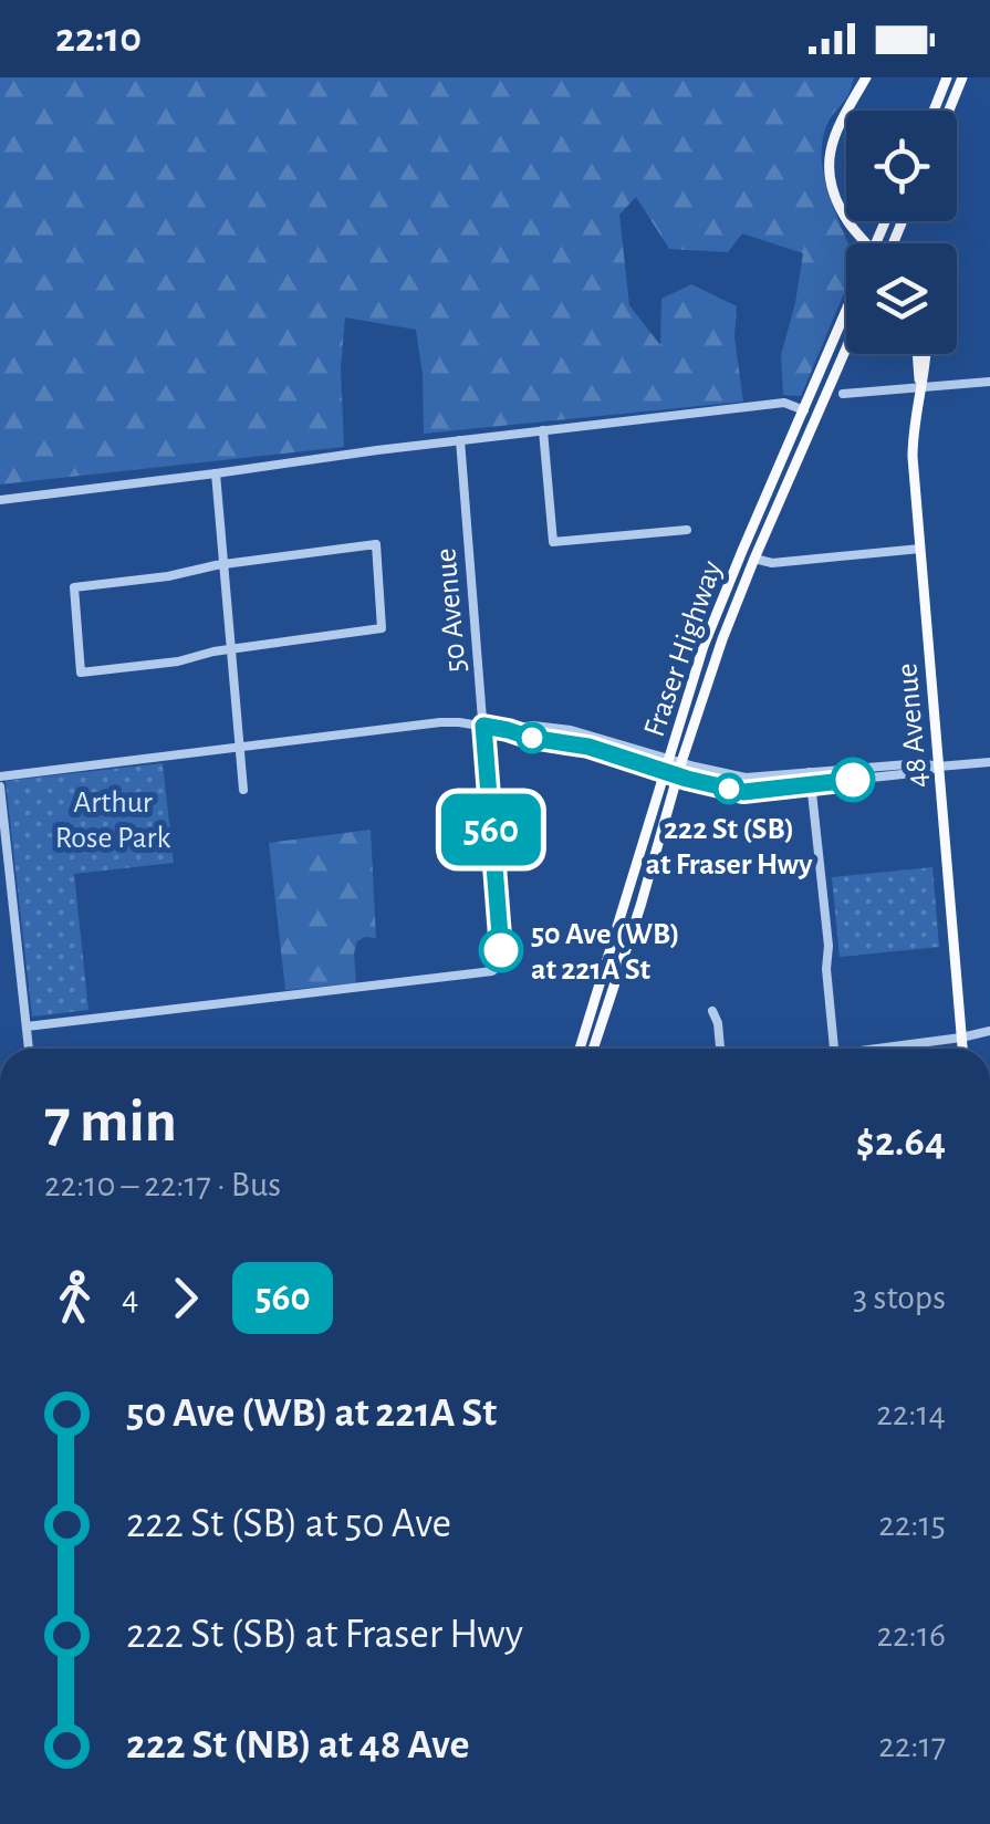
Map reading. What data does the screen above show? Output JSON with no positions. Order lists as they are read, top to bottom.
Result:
{
  "streets": {
    "main road": ["Fraser Highway", "48 Avenue"],
    "street": ["50 Avenue"]
  },
  "parks": ["Arthur Rose Park"],
  "places": ["222 St (SB) at Fraser Hwy", "50 Ave (WB) at 221A St"],
  "lines": ["bus line 560"],
  "page": {
    "status": "22:10",
    "on_map": "560",
    "heading": ["7 min", "22:10 – 22:17 · Bus", "$2.64"],
    "legs": ["4", "560", "3 stops"],
    "list": [
      {
        "name": "50 Ave (WB) at 221A St",
        "value": "22:14"
      },
      {
        "name": "222 St (SB) at 50 Ave",
        "value": "22:15"
      },
      {
        "name": "222 St (SB) at Fraser Hwy",
        "value": "22:16"
      },
      {
        "name": "222 St (NB) at 48 Ave",
        "value": "22:17"
      }
    ]
  }
}
